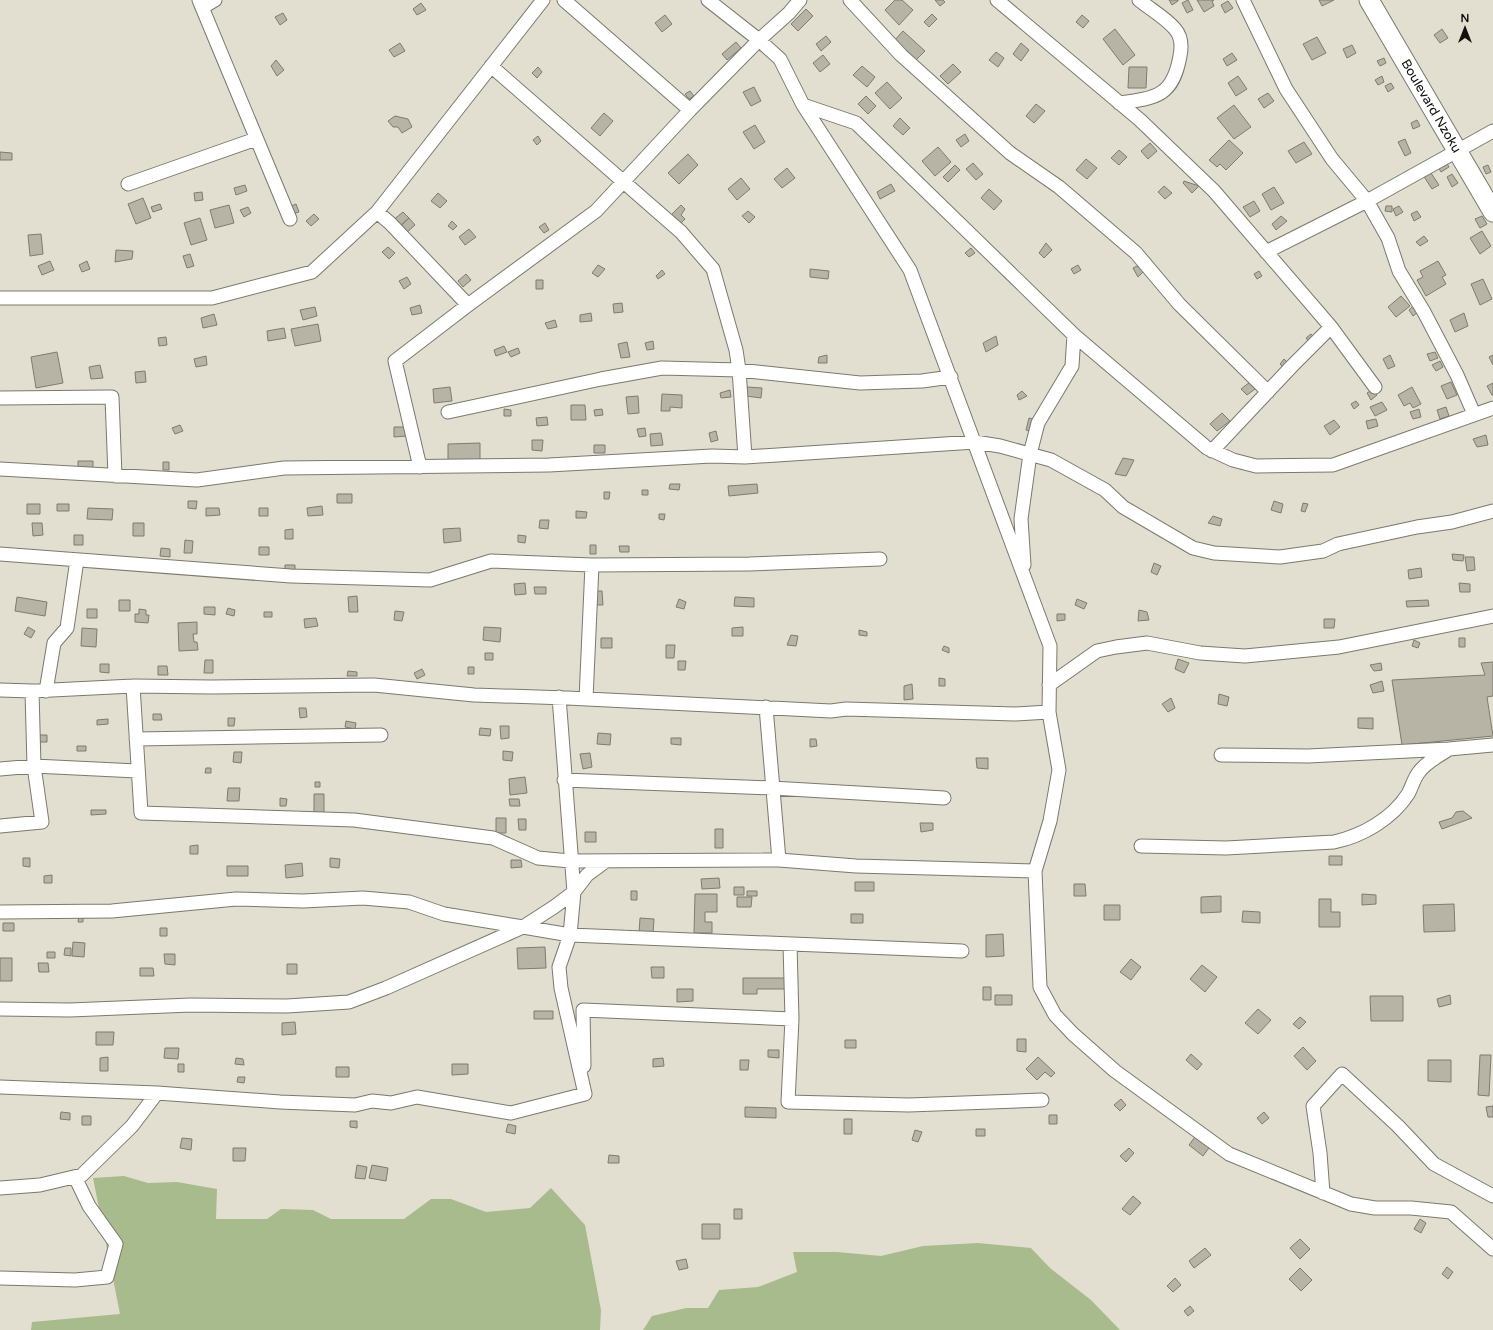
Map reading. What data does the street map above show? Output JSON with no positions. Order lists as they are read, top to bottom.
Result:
{
  "streets": {
    "street": ["Boulevard Nzoku"]
  },
  "north": "top"
}
